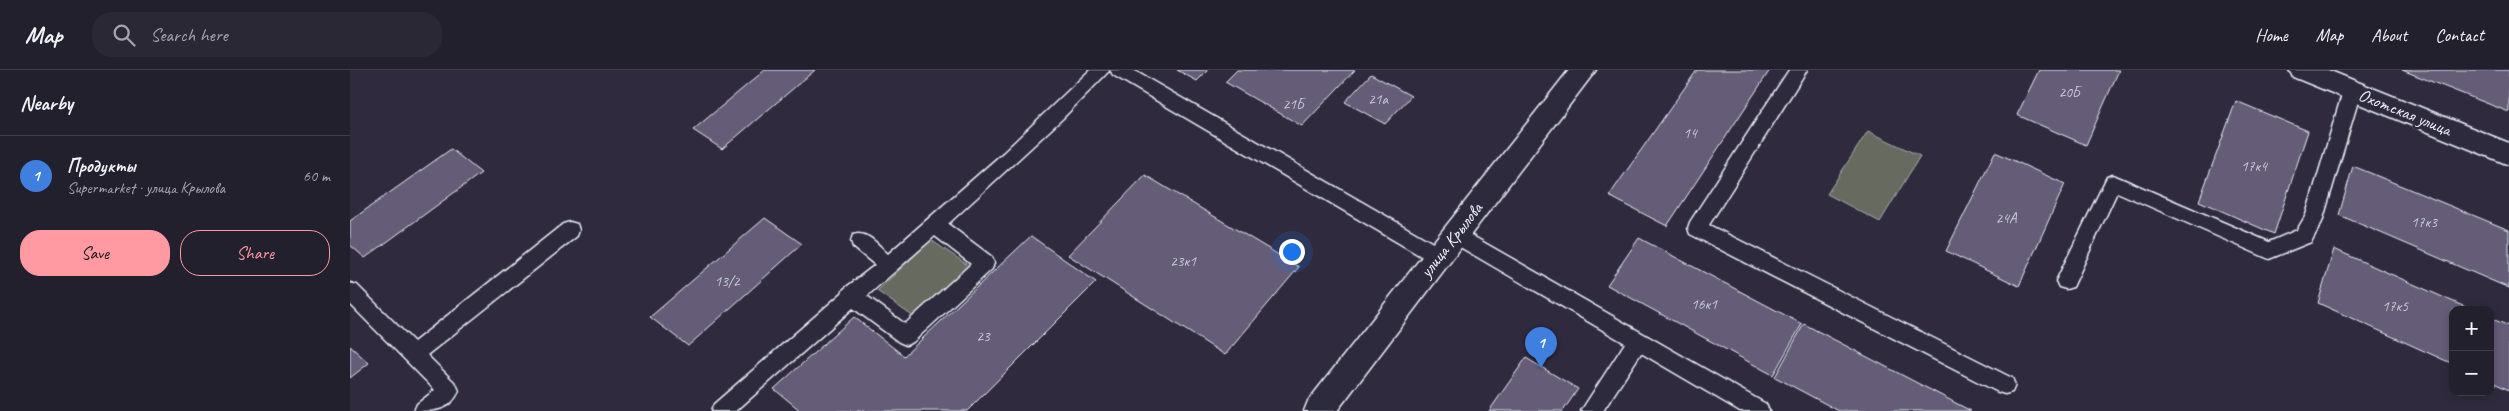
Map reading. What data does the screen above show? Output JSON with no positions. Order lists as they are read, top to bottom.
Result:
{
  "streets": {
    "street": ["Охотская улица", "улица Крылова"]
  },
  "house_numbers": [
    "20Б",
    "21а",
    "21Б",
    "14",
    "17к4",
    "24А",
    "17к3",
    "23к1",
    "13/2",
    "16к1",
    "17к5",
    "23"
  ],
  "page": {
    "header": "Map",
    "search": "Search here",
    "nav": [
      "Home",
      "Map",
      "About",
      "Contact"
    ],
    "heading": "Nearby",
    "list": [
      {
        "mark": "1",
        "name": "Продукты",
        "note": "Supermarket · улица Крылова",
        "value": "60 m"
      }
    ],
    "buttons": ["Save", "Share"],
    "map_buttons": ["+", "−"],
    "pins": "1"
  }
}
